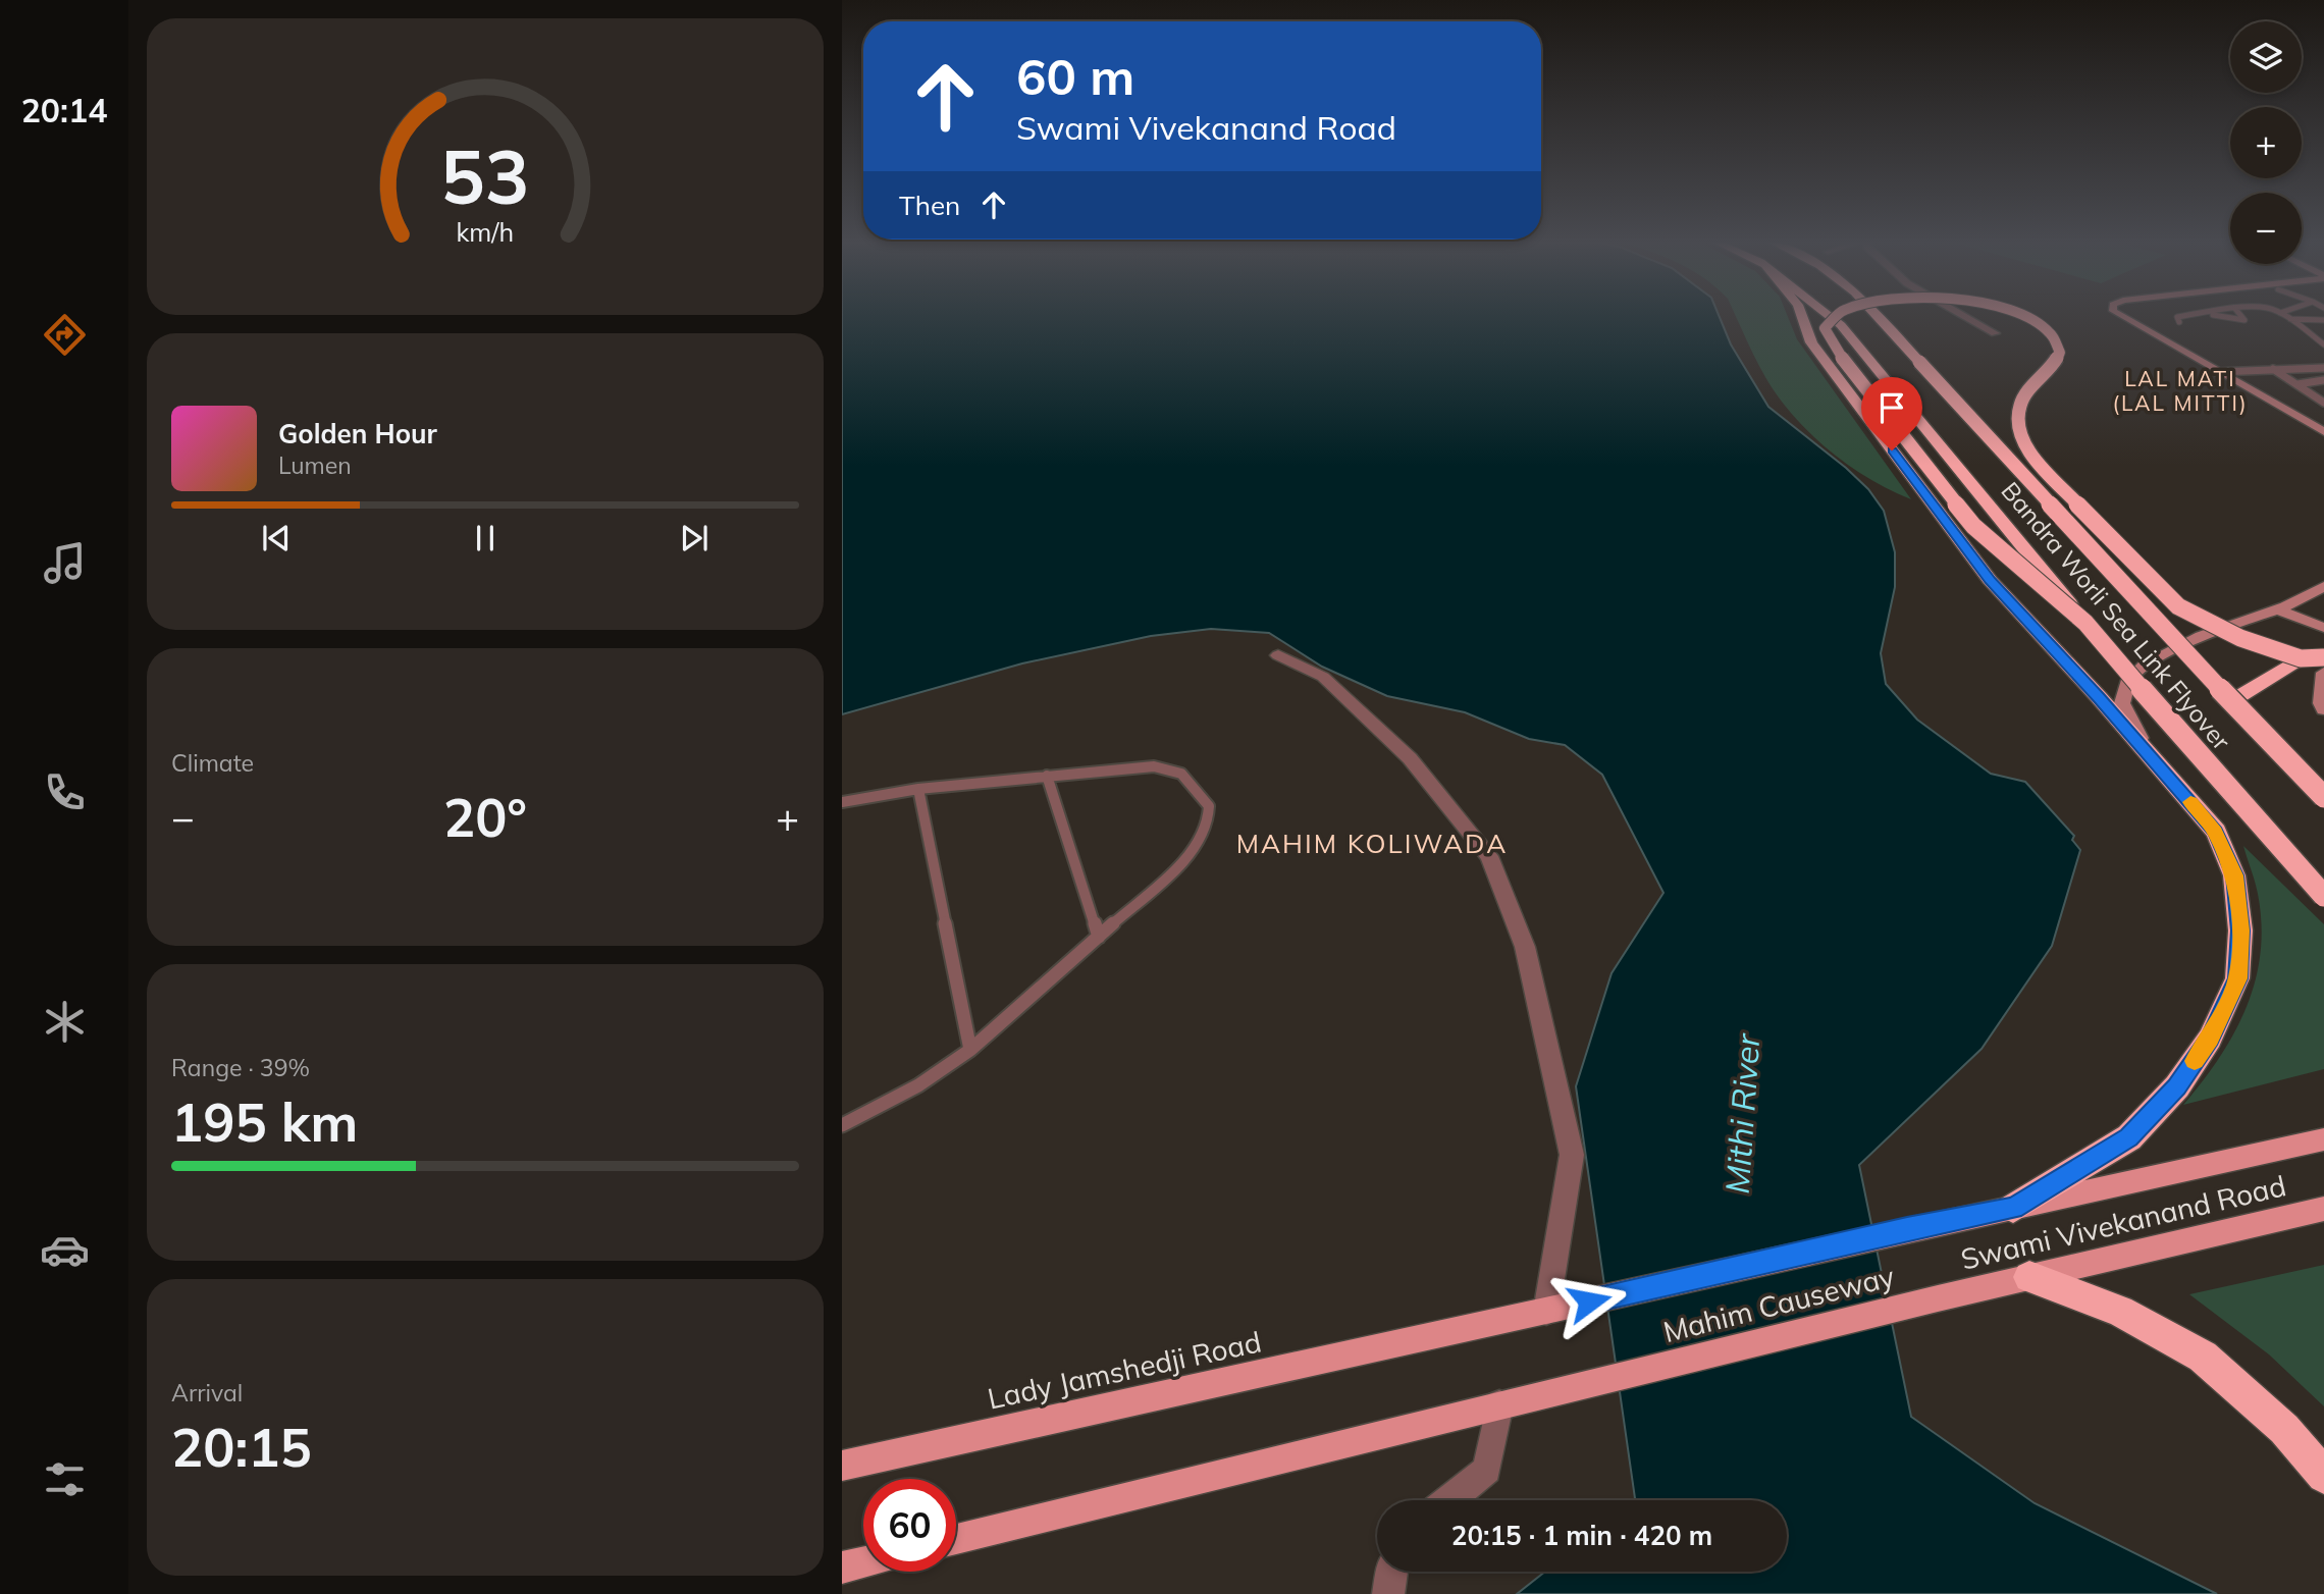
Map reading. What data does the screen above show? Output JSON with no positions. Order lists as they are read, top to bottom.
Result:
{
  "streets": {
    "highway": ["Bandra Worli Sea Link Flyover"],
    "main road": ["Swami Vivekanand Road", "Mahim Causeway", "Lady Jamshedji Road"]
  },
  "crossings": [
    ["Swami Vivekanand Road", "Mahim Causeway"],
    ["Mahim Causeway", "Lady Jamshedji Road"]
  ],
  "districts": ["LAL MATI (LAL MITTI)", "MAHIM KOLIWADA"],
  "water": ["Mithi River"],
  "page": {
    "tabs": "20:14",
    "map_buttons": ["+", "−"],
    "turn": ["60 m", "Swami Vivekanand Road"],
    "then": "Then",
    "song": ["Golden Hour", "Lumen"],
    "tile": [
      "Climate",
      ["Range · 39%", "195 km"],
      ["Arrival", "20:15"]
    ],
    "heat": ["−", "20°", "+"],
    "limit": "60",
    "trip": "20:15 · 1 min · 420 m",
    "gauge": ["53", "km/h"]
  }
}
